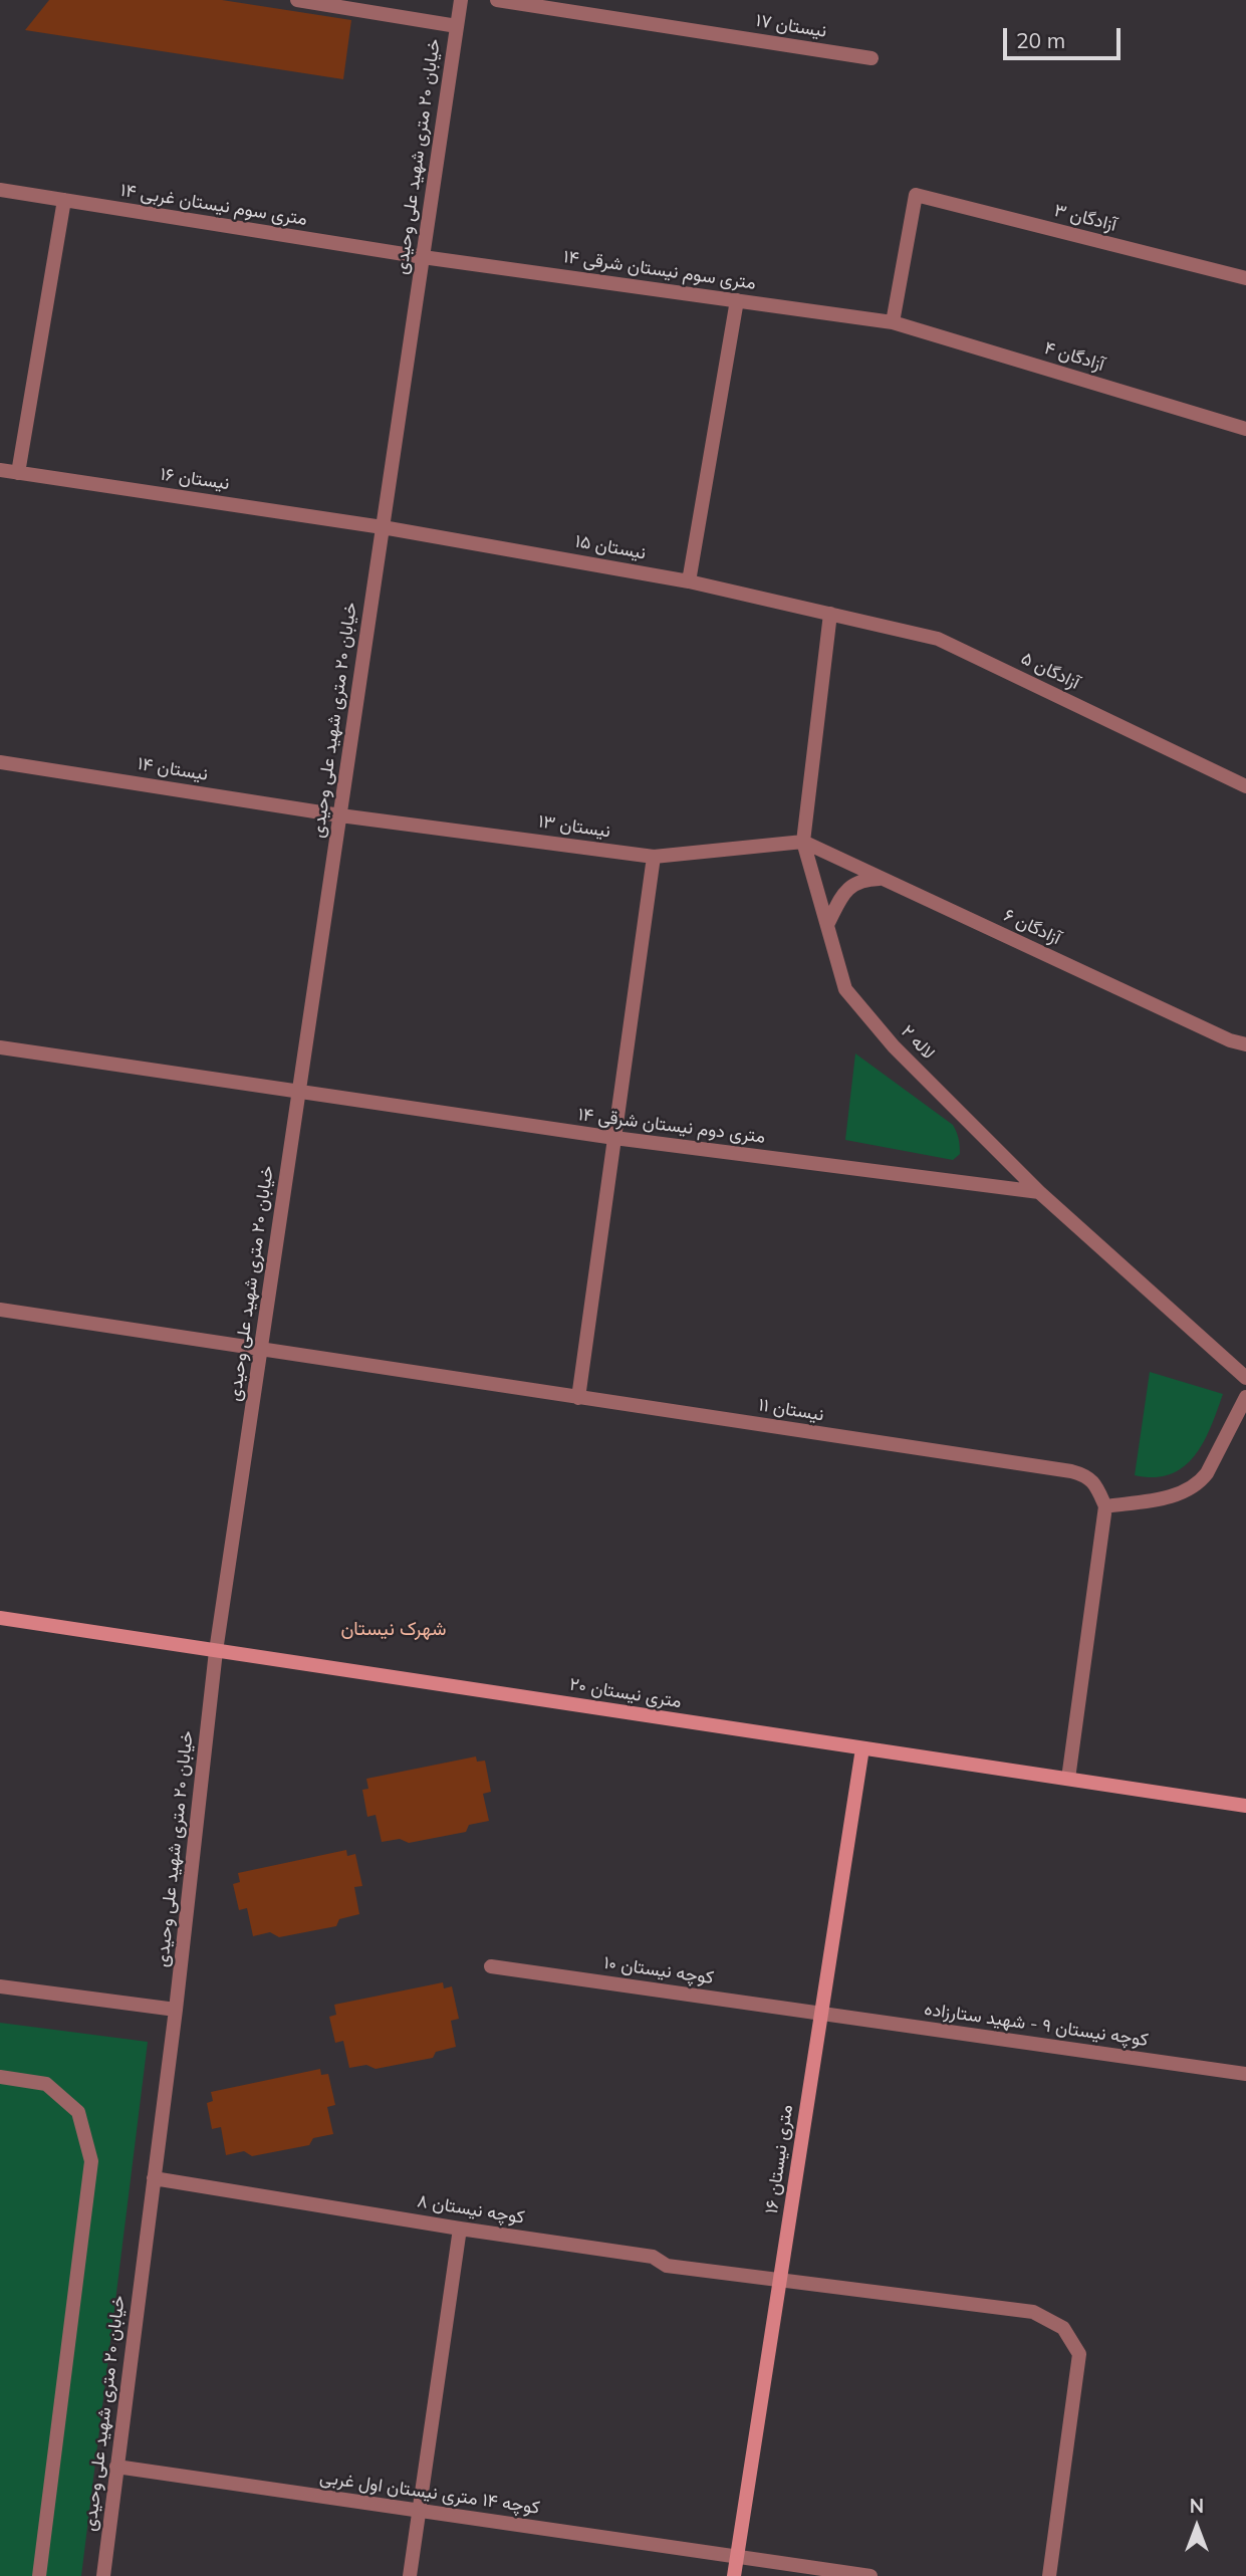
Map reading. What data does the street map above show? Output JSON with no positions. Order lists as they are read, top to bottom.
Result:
{
  "streets": {
    "street": [
      "نیستان ۱۷",
      "خیابان ۲۰ متری شهید علی وحیدی",
      "۱۴ متری سوم نیستان غربی",
      "آزادگان ۳",
      "۱۴ متری سوم نیستان شرقی",
      "آزادگان ۴",
      "نیستان ۱۶",
      "نیستان ۱۵",
      "آزادگان ۵",
      "نیستان ۱۴",
      "نیستان ۱۳",
      "آزادگان ۶",
      "لاله ۲",
      "۱۴ متری دوم نیستان شرقی",
      "نیستان ۱۱",
      "۲۰ متری نیستان",
      "کوچه نیستان ۱۰",
      "کوچه نیستان ۹ - شهید ستارزاده",
      "۱۶ متری نیستان",
      "کوچه نیستان ۸",
      "کوچه ۱۴ متری نیستان اول غربی"
    ]
  },
  "crossings": [
    ["خیابان ۲۰ متری شهید علی وحیدی", "۱۴ متری سوم نیستان غربی"],
    ["خیابان ۲۰ متری شهید علی وحیدی", "۱۴ متری سوم نیستان شرقی"],
    ["خیابان ۲۰ متری شهید علی وحیدی", "نیستان ۱۶"],
    ["خیابان ۲۰ متری شهید علی وحیدی", "نیستان ۱۵"],
    ["خیابان ۲۰ متری شهید علی وحیدی", "نیستان ۱۴"],
    ["خیابان ۲۰ متری شهید علی وحیدی", "نیستان ۱۳"],
    ["خیابان ۲۰ متری شهید علی وحیدی", "۱۴ متری دوم نیستان شرقی"],
    ["خیابان ۲۰ متری شهید علی وحیدی", "نیستان ۱۱"],
    ["خیابان ۲۰ متری شهید علی وحیدی", "۲۰ متری نیستان"],
    ["خیابان ۲۰ متری شهید علی وحیدی", "کوچه نیستان ۸"],
    ["خیابان ۲۰ متری شهید علی وحیدی", "کوچه ۱۴ متری نیستان اول غربی"],
    ["۱۴ متری سوم نیستان غربی", "۱۴ متری سوم نیستان شرقی"],
    ["آزادگان ۳", "۱۴ متری سوم نیستان شرقی"],
    ["آزادگان ۳", "آزادگان ۴"],
    ["۱۴ متری سوم نیستان شرقی", "آزادگان ۴"],
    ["نیستان ۱۶", "نیستان ۱۵"],
    ["نیستان ۱۵", "آزادگان ۵"],
    ["نیستان ۱۵", "لاله ۲"],
    ["آزادگان ۵", "لاله ۲"],
    ["نیستان ۱۴", "نیستان ۱۳"],
    ["نیستان ۱۳", "آزادگان ۶"],
    ["نیستان ۱۳", "لاله ۲"],
    ["آزادگان ۶", "لاله ۲"],
    ["لاله ۲", "۱۴ متری دوم نیستان شرقی"],
    ["۲۰ متری نیستان", "۱۶ متری نیستان"],
    ["کوچه نیستان ۱۰", "کوچه نیستان ۹ - شهید ستارزاده"],
    ["کوچه نیستان ۱۰", "۱۶ متری نیستان"],
    ["کوچه نیستان ۹ - شهید ستارزاده", "۱۶ متری نیستان"],
    ["۱۶ متری نیستان", "کوچه نیستان ۸"],
    ["۱۶ متری نیستان", "کوچه ۱۴ متری نیستان اول غربی"]
  ],
  "districts": ["شهرک نیستان"],
  "scale_bar": "20 m",
  "north": "top"
}
